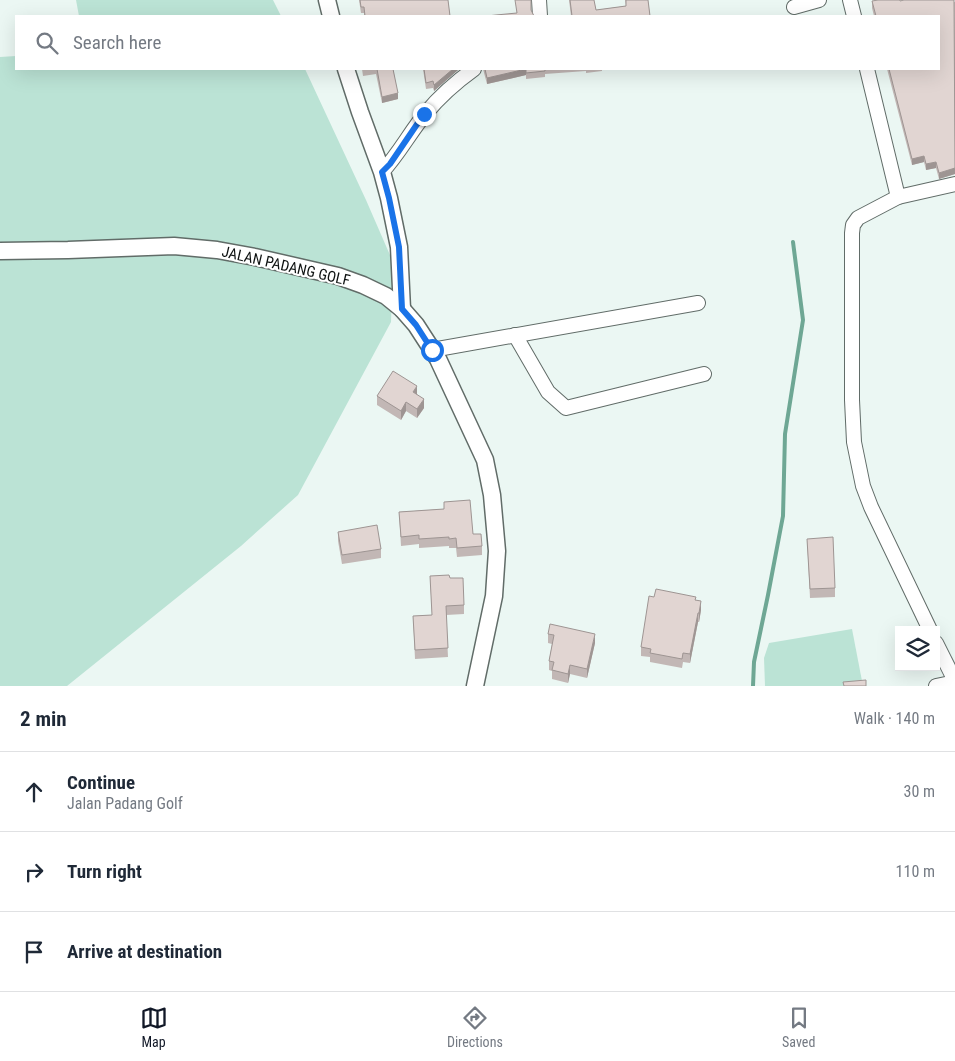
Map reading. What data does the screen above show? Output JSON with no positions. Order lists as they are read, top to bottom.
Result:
{
  "streets": {
    "street": ["JALAN PADANG GOLF"]
  },
  "page": {
    "search": "Search here",
    "heading": ["2 min", "Walk · 140 m"],
    "list": [
      ["Continue", "Jalan Padang Golf", "30 m"],
      ["Turn right", "110 m"],
      "Arrive at destination"
    ],
    "nav": ["Map", "Directions", "Saved"]
  }
}
